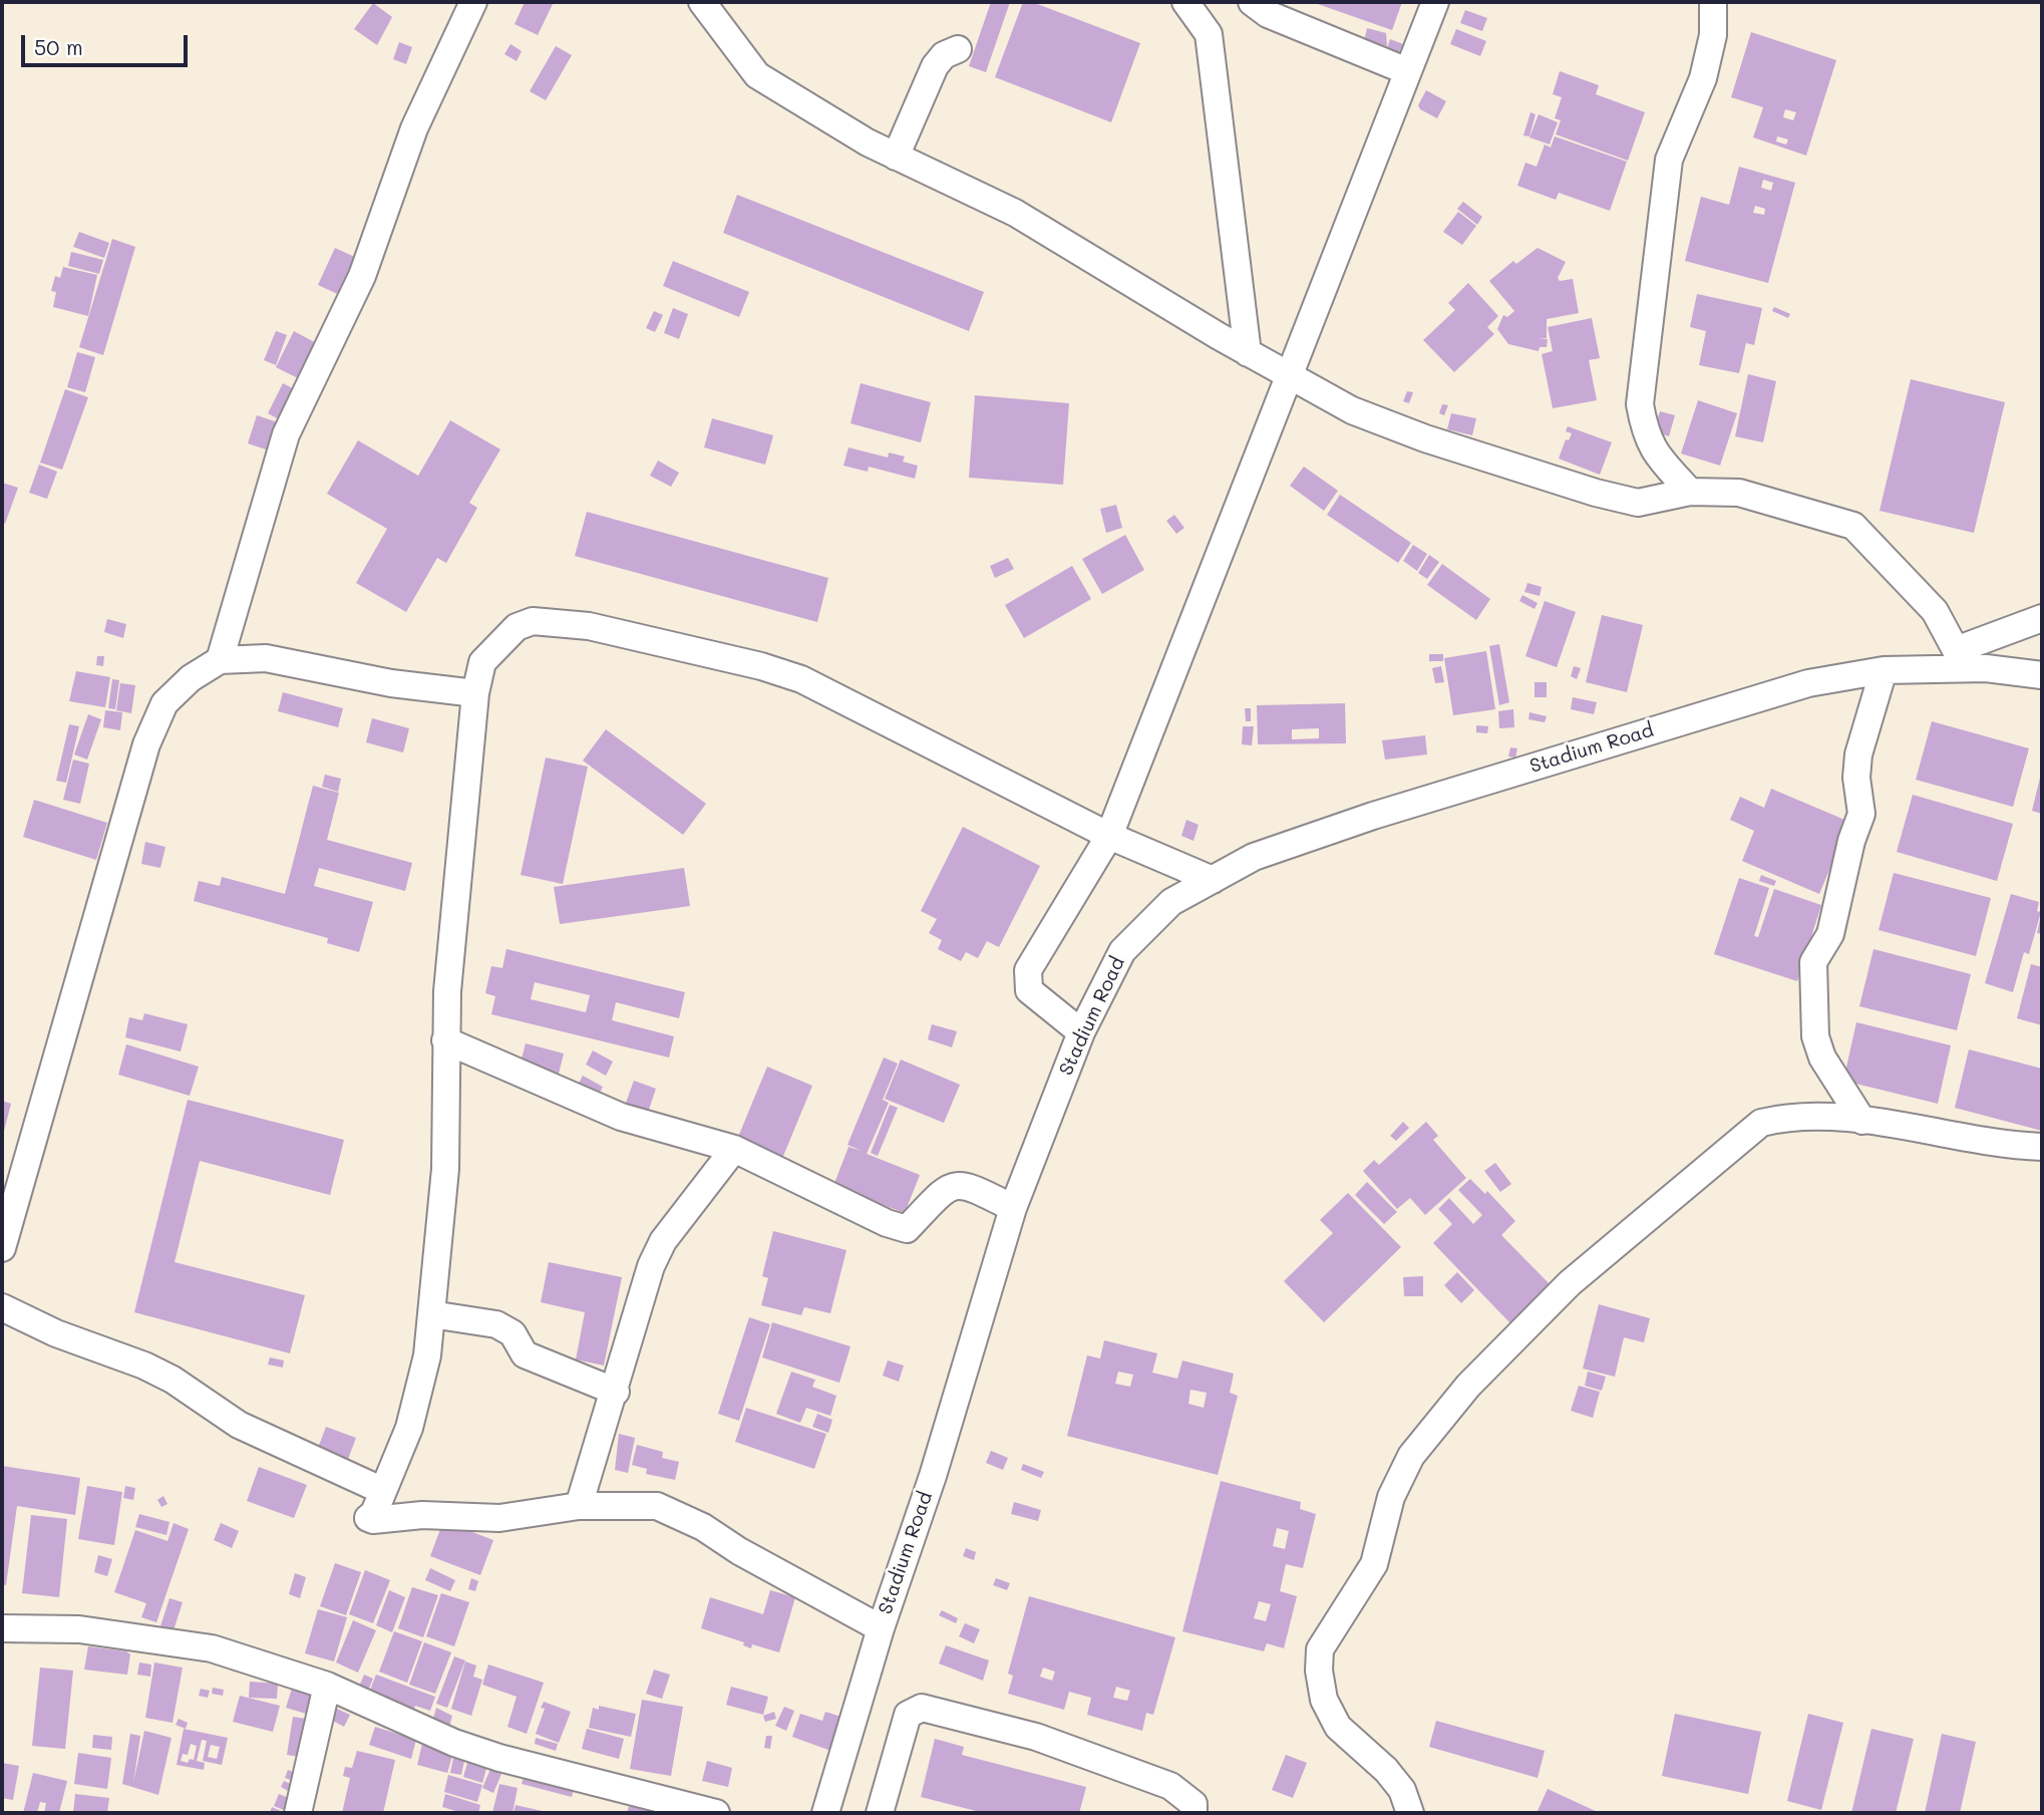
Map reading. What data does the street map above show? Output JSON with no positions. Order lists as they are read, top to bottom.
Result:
{
  "streets": {
    "street": ["Stadium Road"]
  },
  "scale_bar": "50 m"
}
